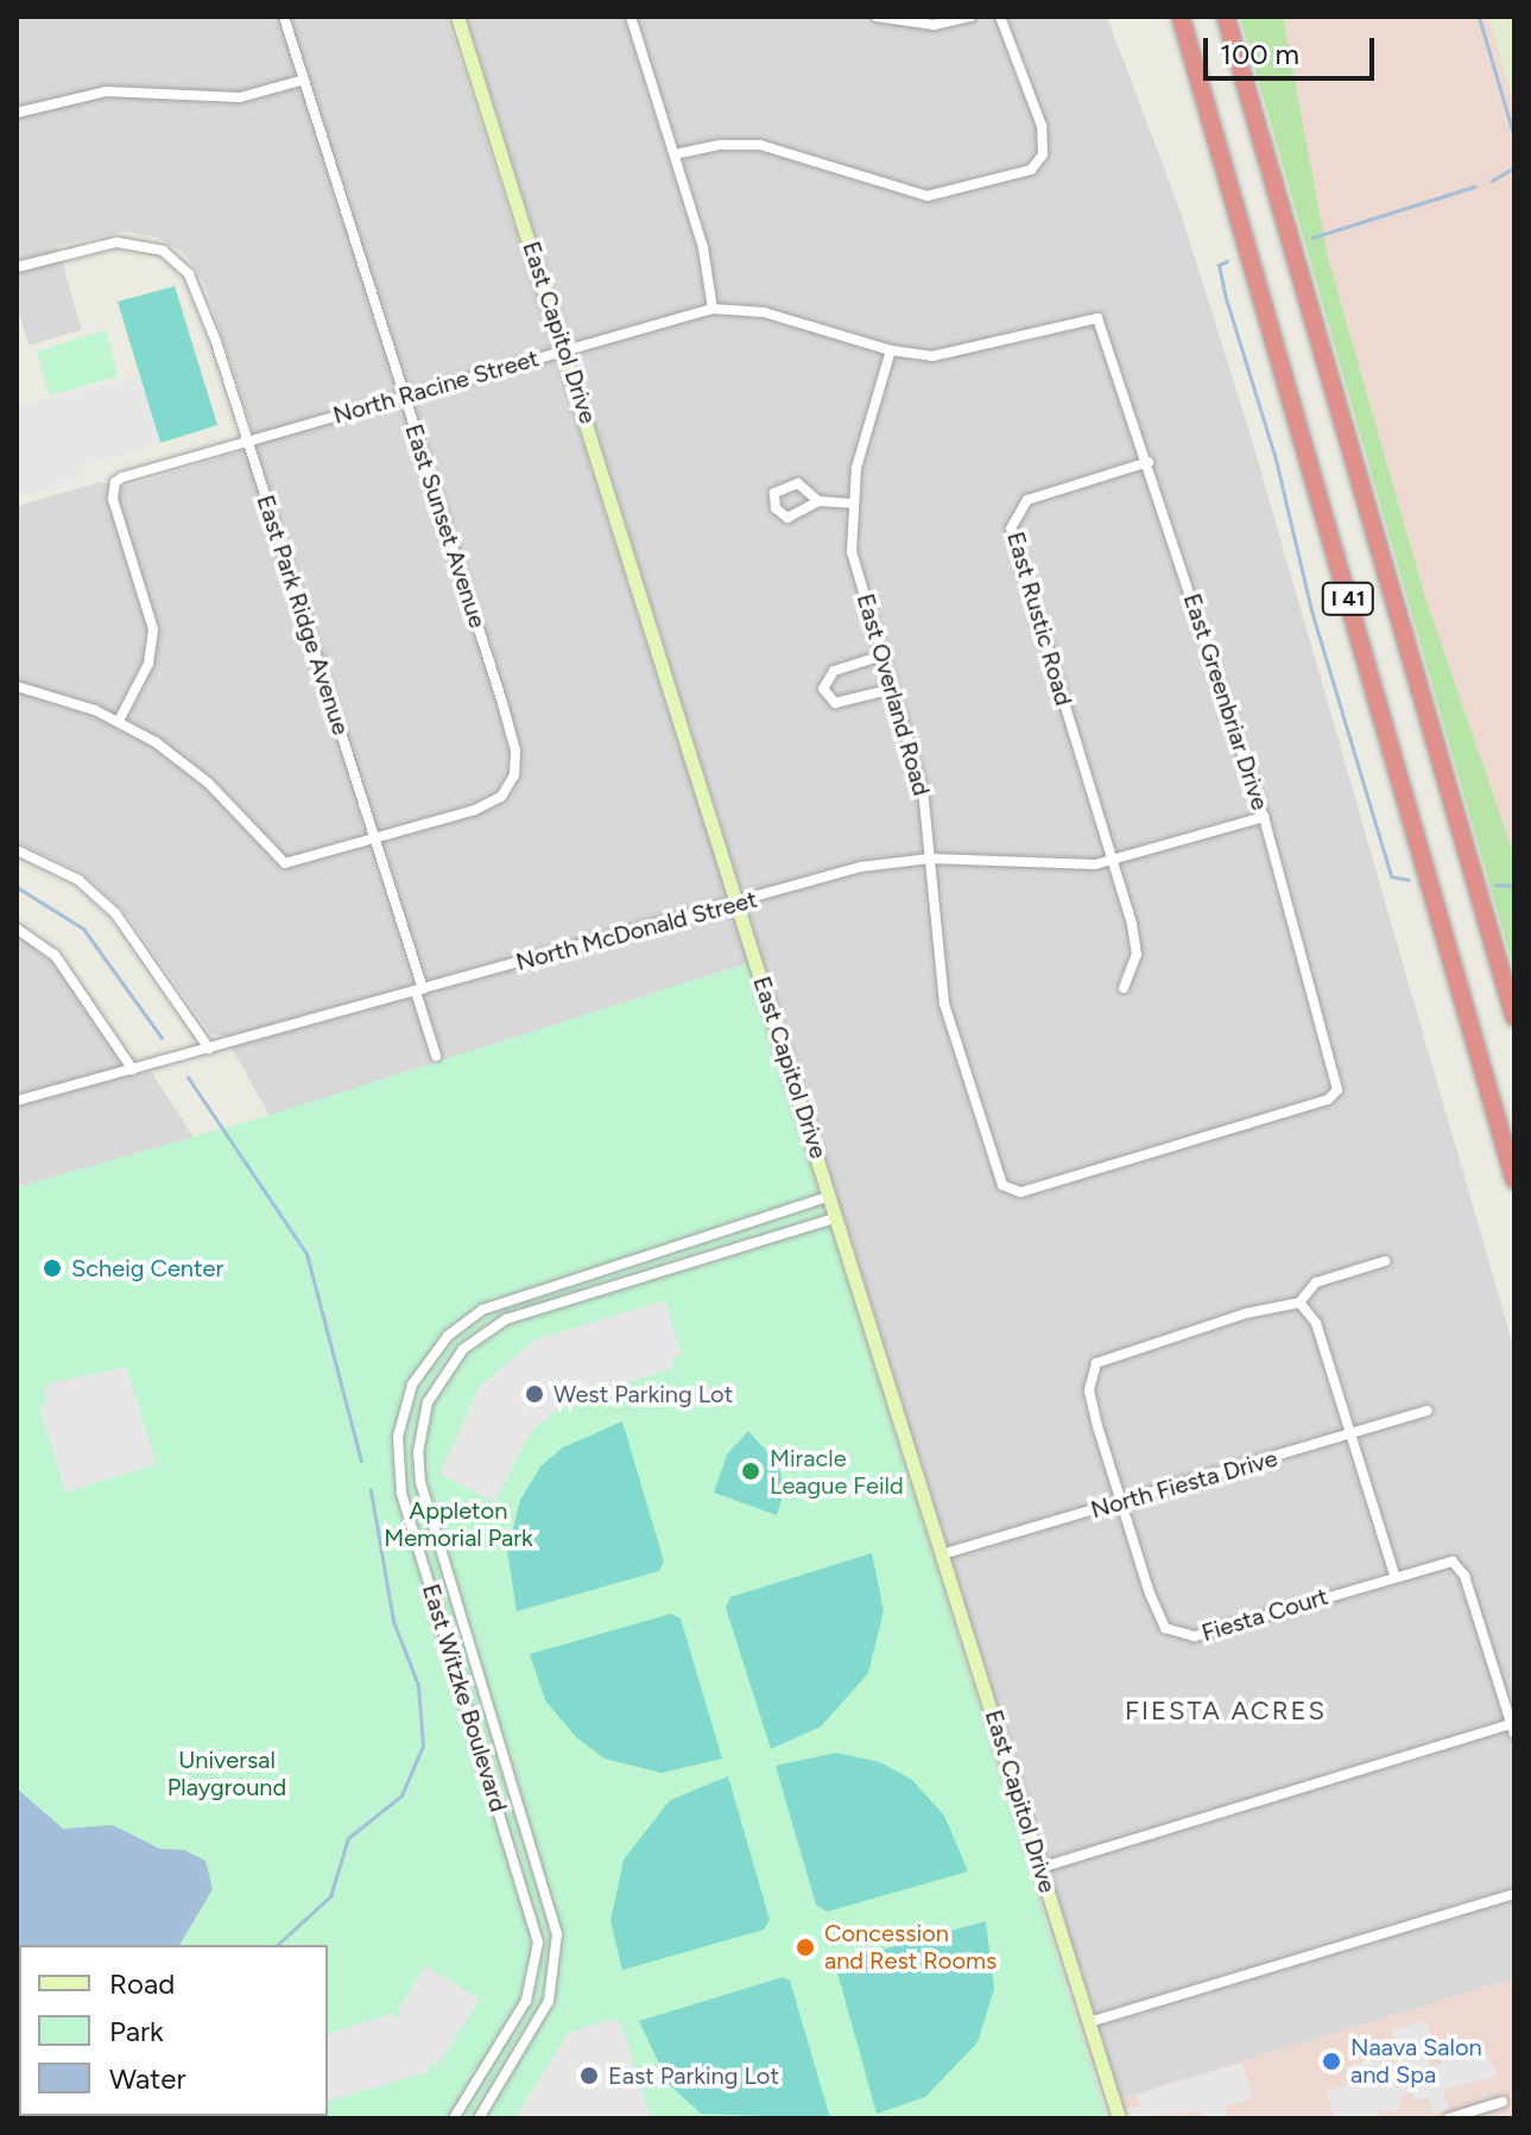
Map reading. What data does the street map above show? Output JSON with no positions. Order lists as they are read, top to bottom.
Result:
{
  "streets": {
    "highway": ["I 41"],
    "street": [
      "East Capitol Drive",
      "North Racine Street",
      "East Sunset Avenue",
      "East Park Ridge Avenue",
      "East Rustic Road",
      "East Overland Road",
      "East Greenbriar Drive",
      "North McDonald Street",
      "North Fiesta Drive",
      "Fiesta Court",
      "East Witzke Boulevard"
    ]
  },
  "crossings": [
    ["East Capitol Drive", "North Racine Street"],
    ["East Capitol Drive", "North McDonald Street"],
    ["East Capitol Drive", "North Fiesta Drive"],
    ["East Capitol Drive", "East Witzke Boulevard"],
    ["North Racine Street", "East Sunset Avenue"],
    ["North Racine Street", "East Park Ridge Avenue"],
    ["North Racine Street", "East Overland Road"],
    ["North Racine Street", "East Greenbriar Drive"],
    ["East Sunset Avenue", "East Park Ridge Avenue"],
    ["East Park Ridge Avenue", "North McDonald Street"],
    ["East Rustic Road", "East Greenbriar Drive"],
    ["East Rustic Road", "North McDonald Street"],
    ["East Overland Road", "East Greenbriar Drive"],
    ["East Overland Road", "North McDonald Street"],
    ["East Greenbriar Drive", "North McDonald Street"],
    ["North Fiesta Drive", "Fiesta Court"]
  ],
  "districts": ["FIESTA ACRES"],
  "parks": ["Appleton Memorial Park", "Universal Playground"],
  "places": [
    "Scheig Center",
    "West Parking Lot",
    "Miracle League Feild",
    "Concession and Rest Rooms",
    "Naava Salon and Spa",
    "East Parking Lot"
  ],
  "legend": ["Road", "Park", "Water"],
  "scale_bar": "100 m"
}
